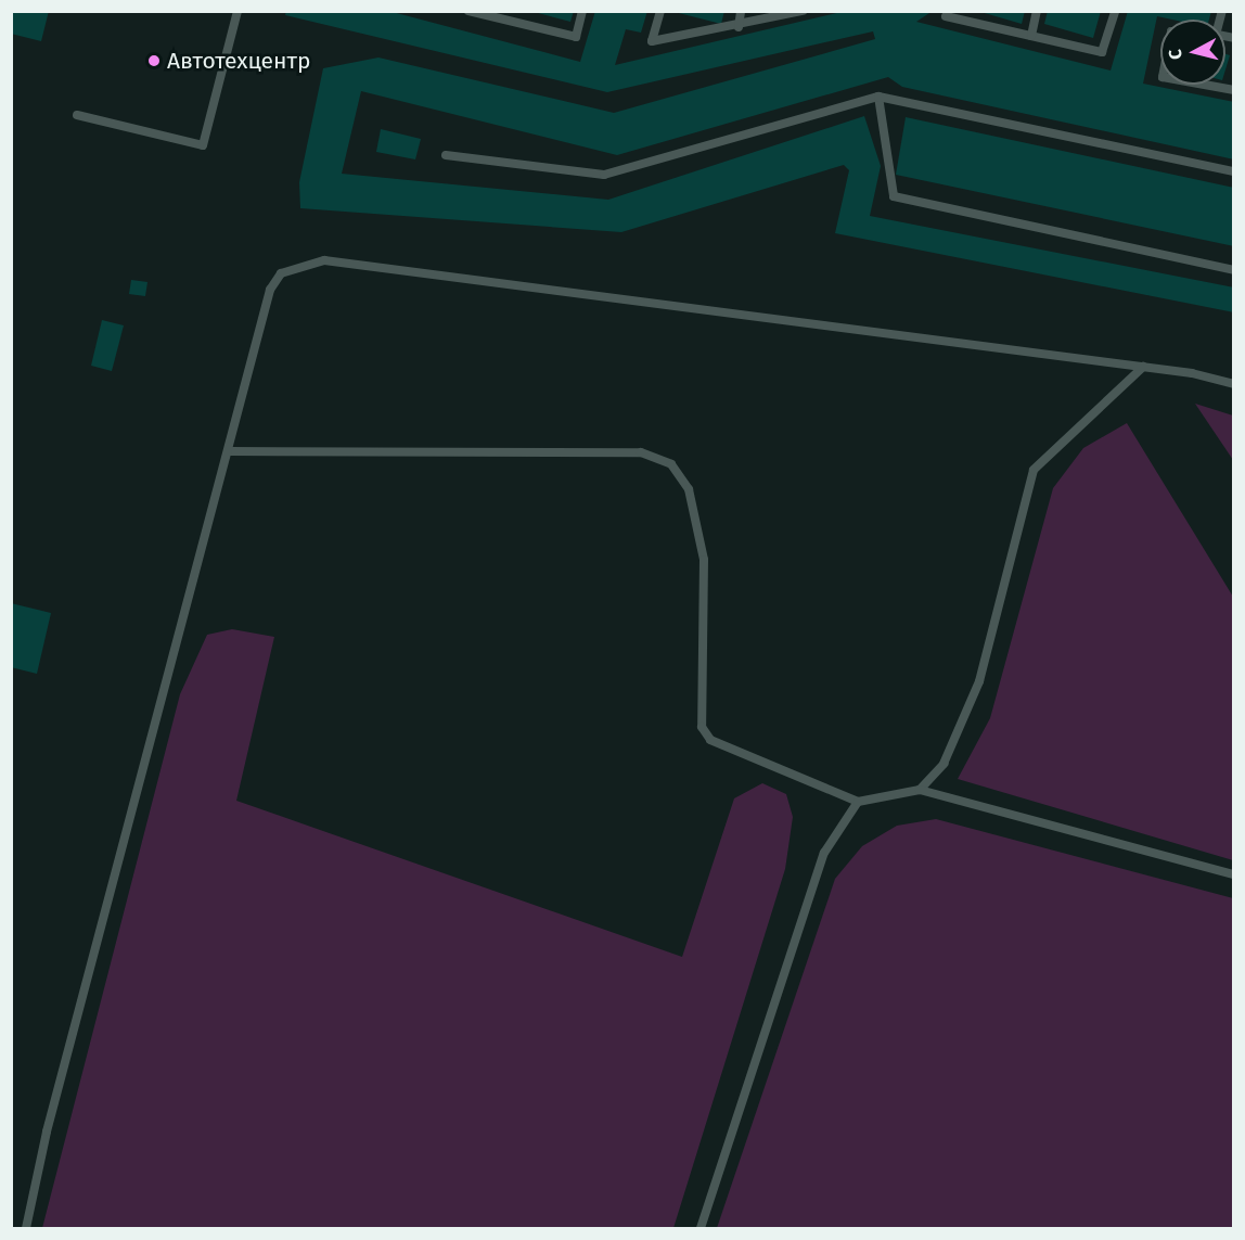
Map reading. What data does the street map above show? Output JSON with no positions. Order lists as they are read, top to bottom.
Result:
{
  "places": ["Автотехцентр"],
  "north": "left"
}
